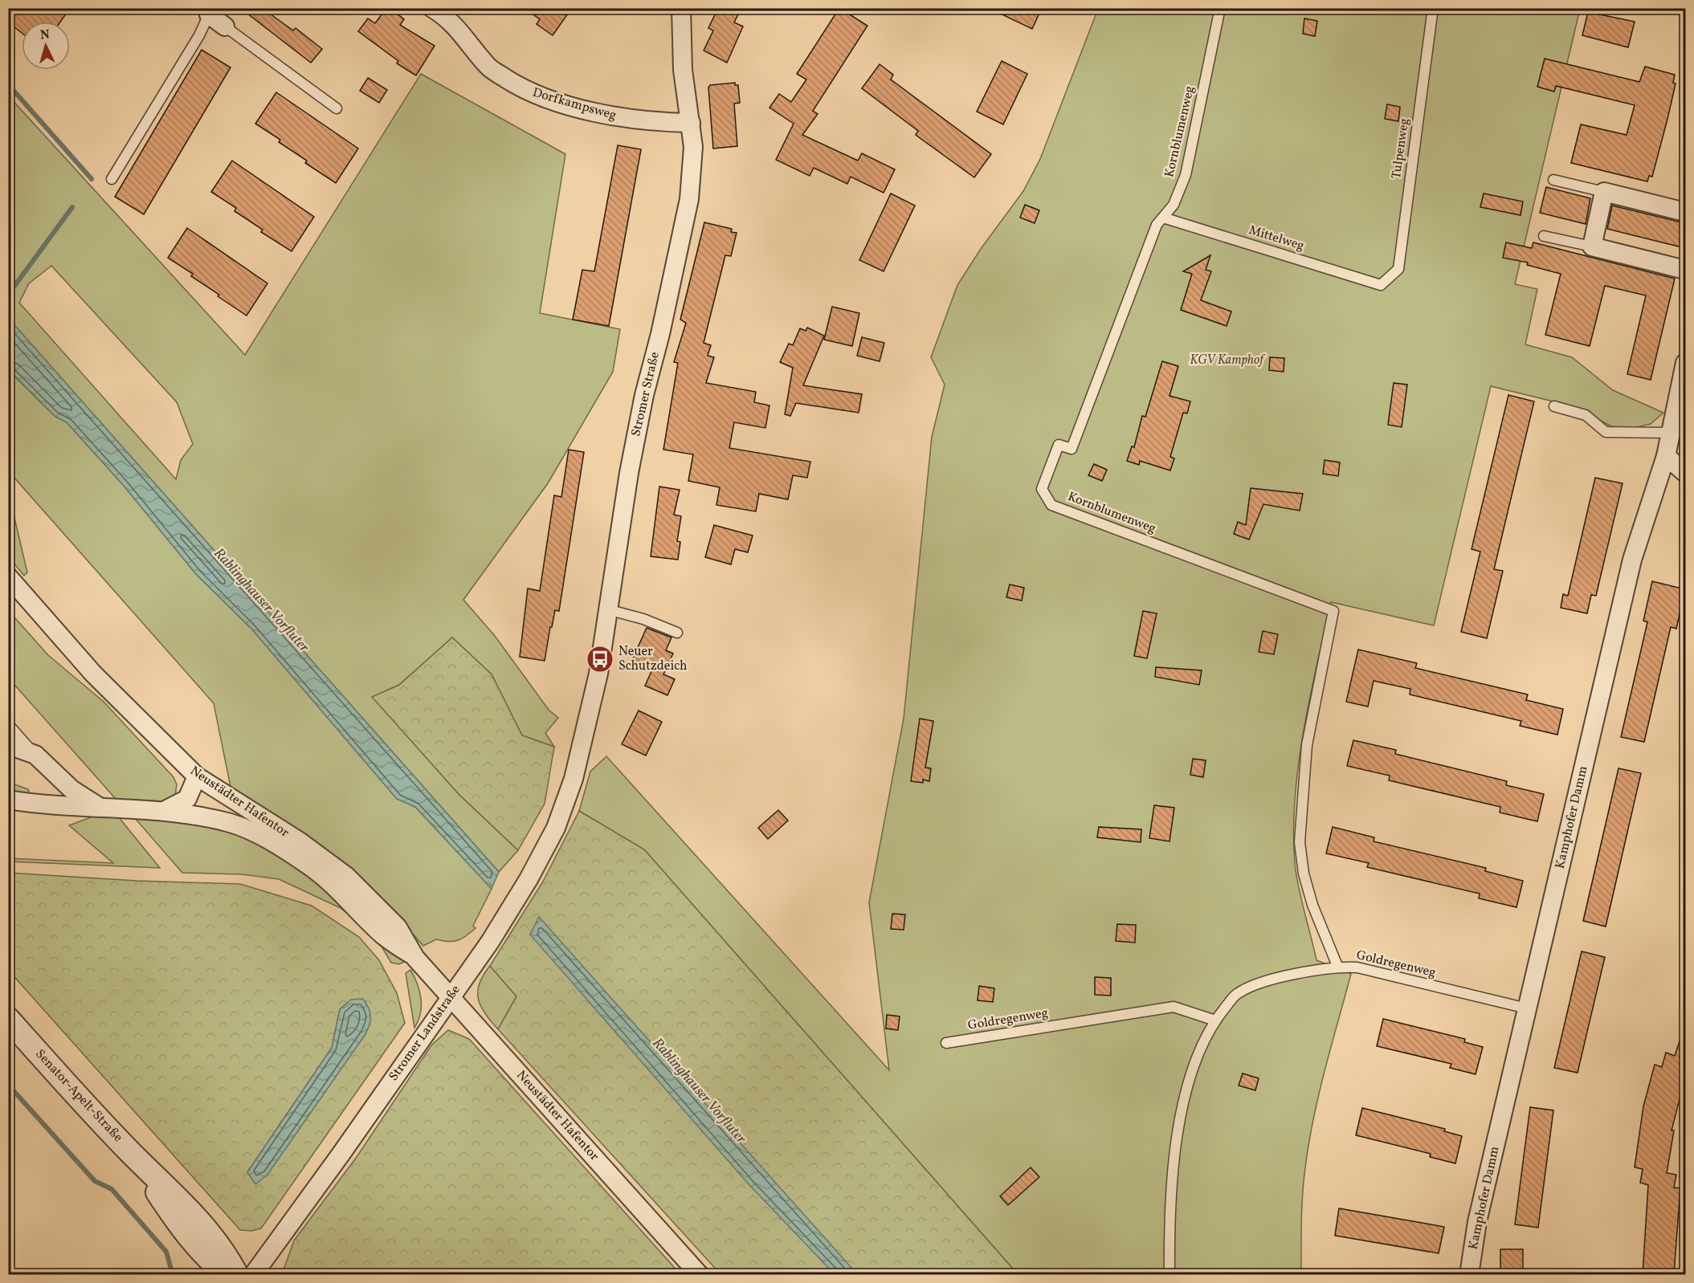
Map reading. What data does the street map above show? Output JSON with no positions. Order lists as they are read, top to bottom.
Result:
{
  "streets": {
    "street": [
      "Dorfkampsweg",
      "Stromer Straße",
      "Neustädter Hafentor",
      "Kamphofer Damm",
      "Stromer Landstraße",
      "Senator-Apelt-Straße"
    ],
    "lane": [
      "Kornblumenweg",
      "Tulpenweg",
      "Mittelweg",
      "Goldregenweg"
    ]
  },
  "crossings": [
    ["Dorfkampsweg", "Stromer Straße"],
    ["Kornblumenweg", "Mittelweg"],
    ["Kornblumenweg", "Goldregenweg"],
    ["Tulpenweg", "Mittelweg"],
    ["Stromer Straße", "Stromer Landstraße"],
    ["Neustädter Hafentor", "Stromer Landstraße"],
    ["Kamphofer Damm", "Goldregenweg"]
  ],
  "water": ["Rablinghauser Vorfluter"],
  "parks": ["KGV Kamphof"],
  "places": {
    "bus stop": ["Neuer Schutzdeich"]
  },
  "north": "top"
}
